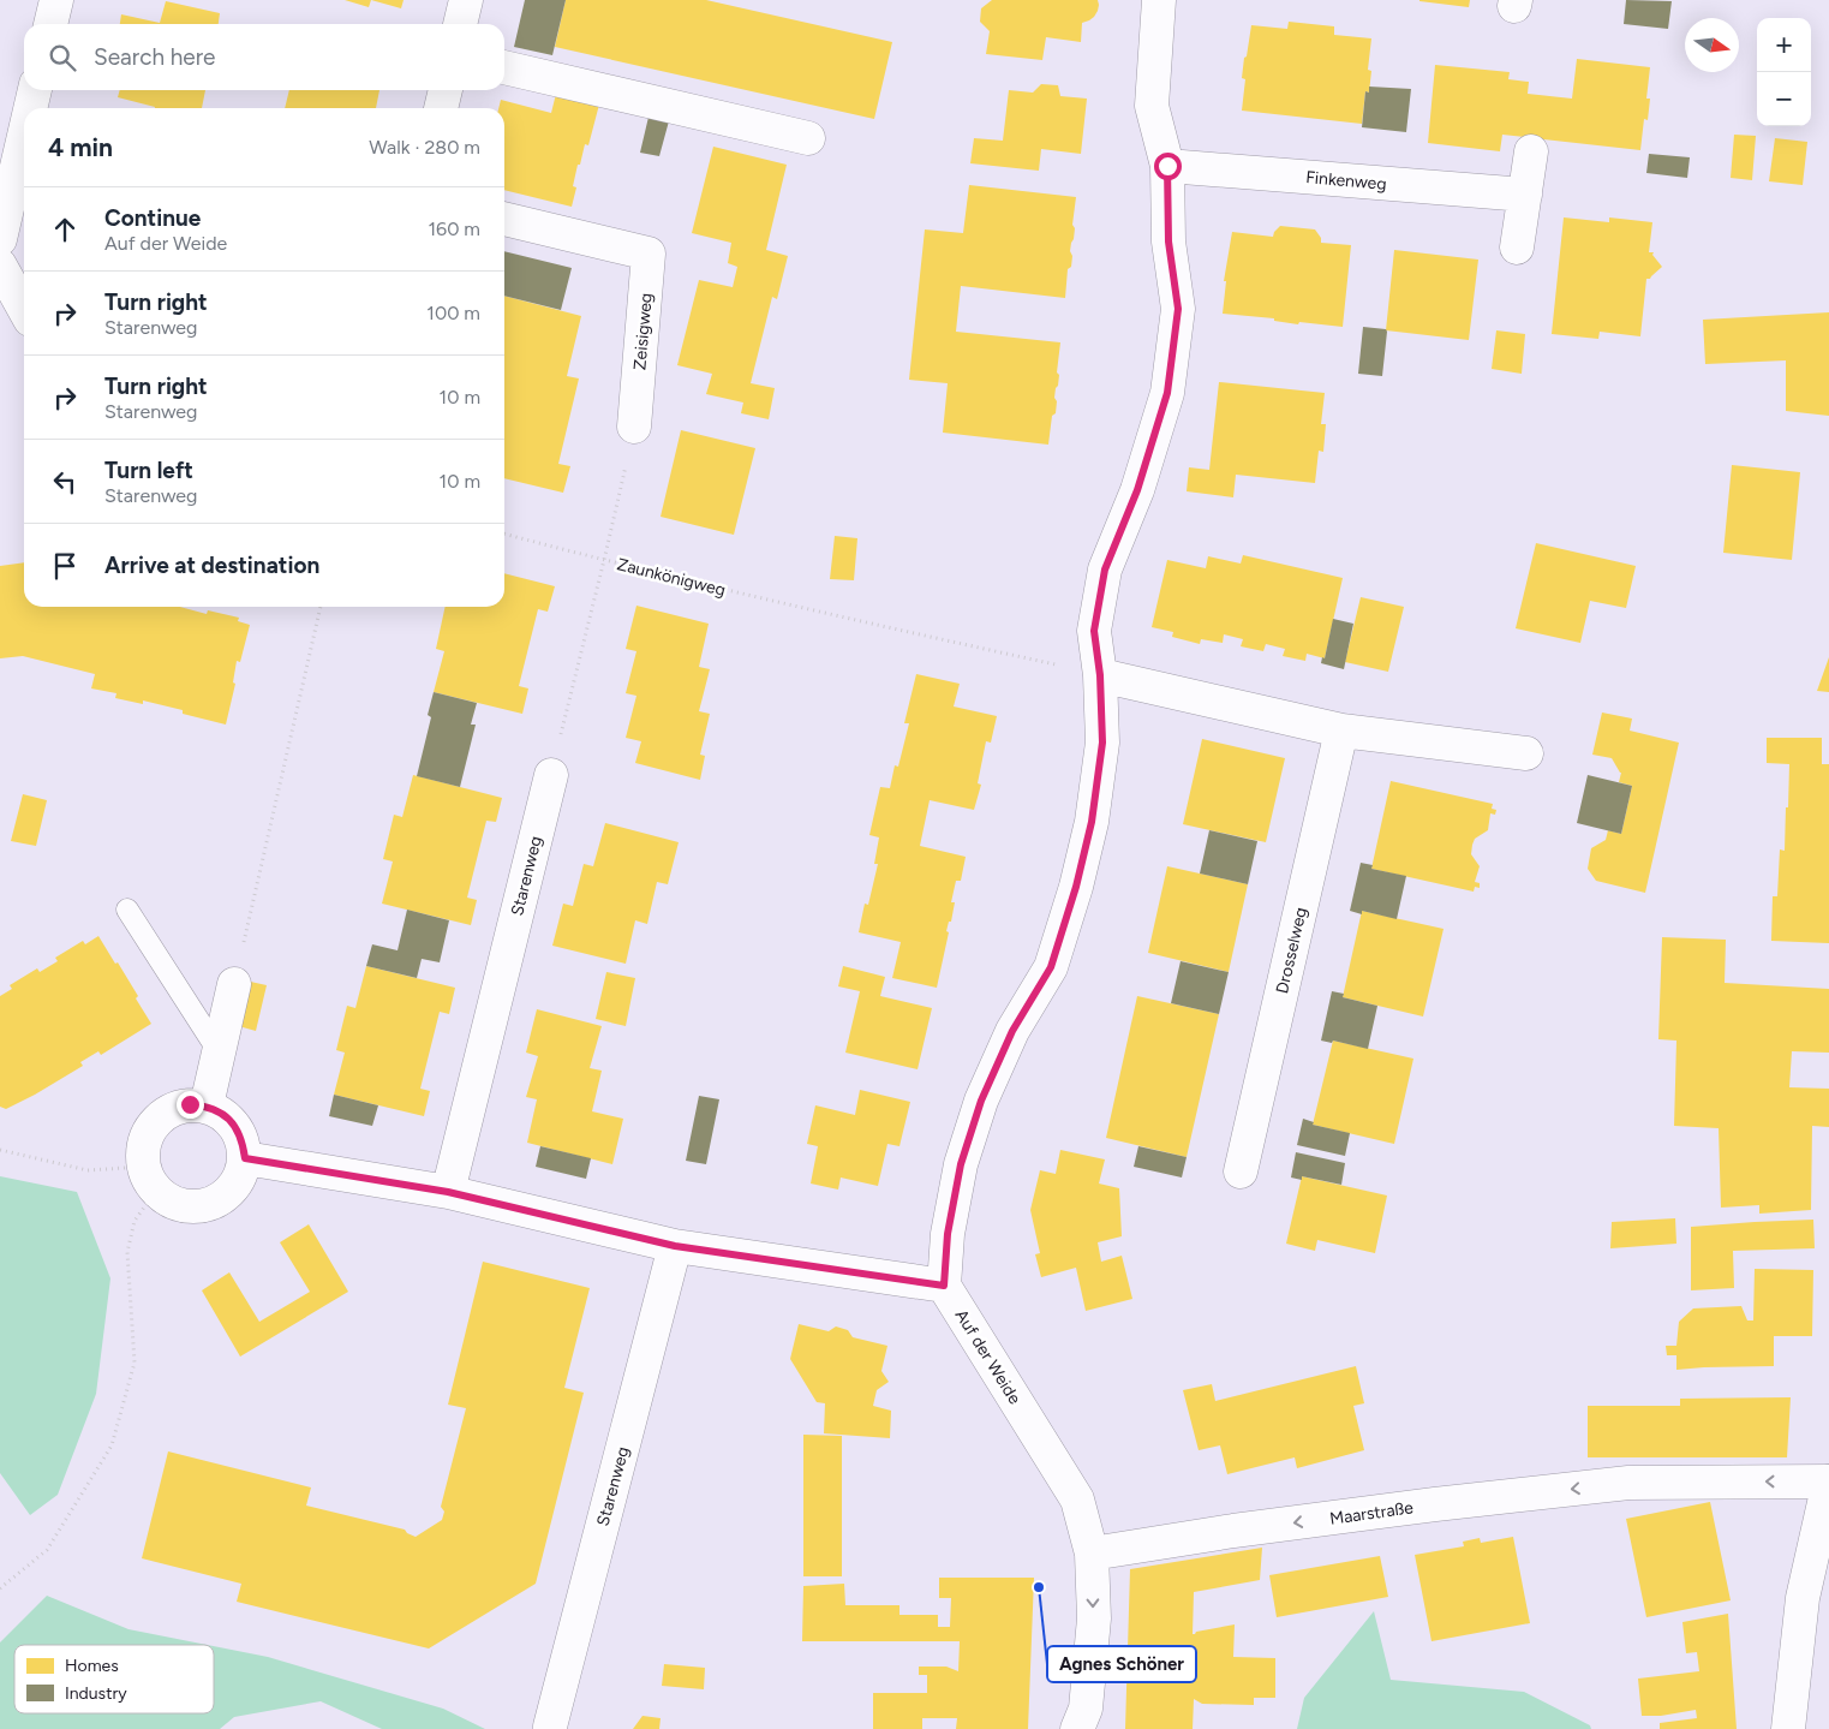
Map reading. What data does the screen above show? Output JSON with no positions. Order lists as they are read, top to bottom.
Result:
{
  "streets": {
    "street": [
      "Finkenweg",
      "Zeisigweg",
      "Starenweg",
      "Drosselweg",
      "Auf der Weide",
      "Maarstraße"
    ],
    "path": ["Zaunkönigweg"]
  },
  "crossings": [
    ["Auf der Weide", "Maarstraße"]
  ],
  "one_way": ["Maarstraße"],
  "places": ["Agnes Schöner"],
  "legend": ["Homes", "Industry"],
  "north": "right",
  "page": {
    "map_buttons": ["+", "−"],
    "search": "Search here",
    "heading": ["4 min", "Walk · 280 m"],
    "list": [
      ["Continue", "Auf der Weide", "160 m"],
      ["Turn right", "Starenweg", "100 m"],
      ["Turn right", "Starenweg", "10 m"],
      ["Turn left", "Starenweg", "10 m"],
      "Arrive at destination"
    ]
  }
}
